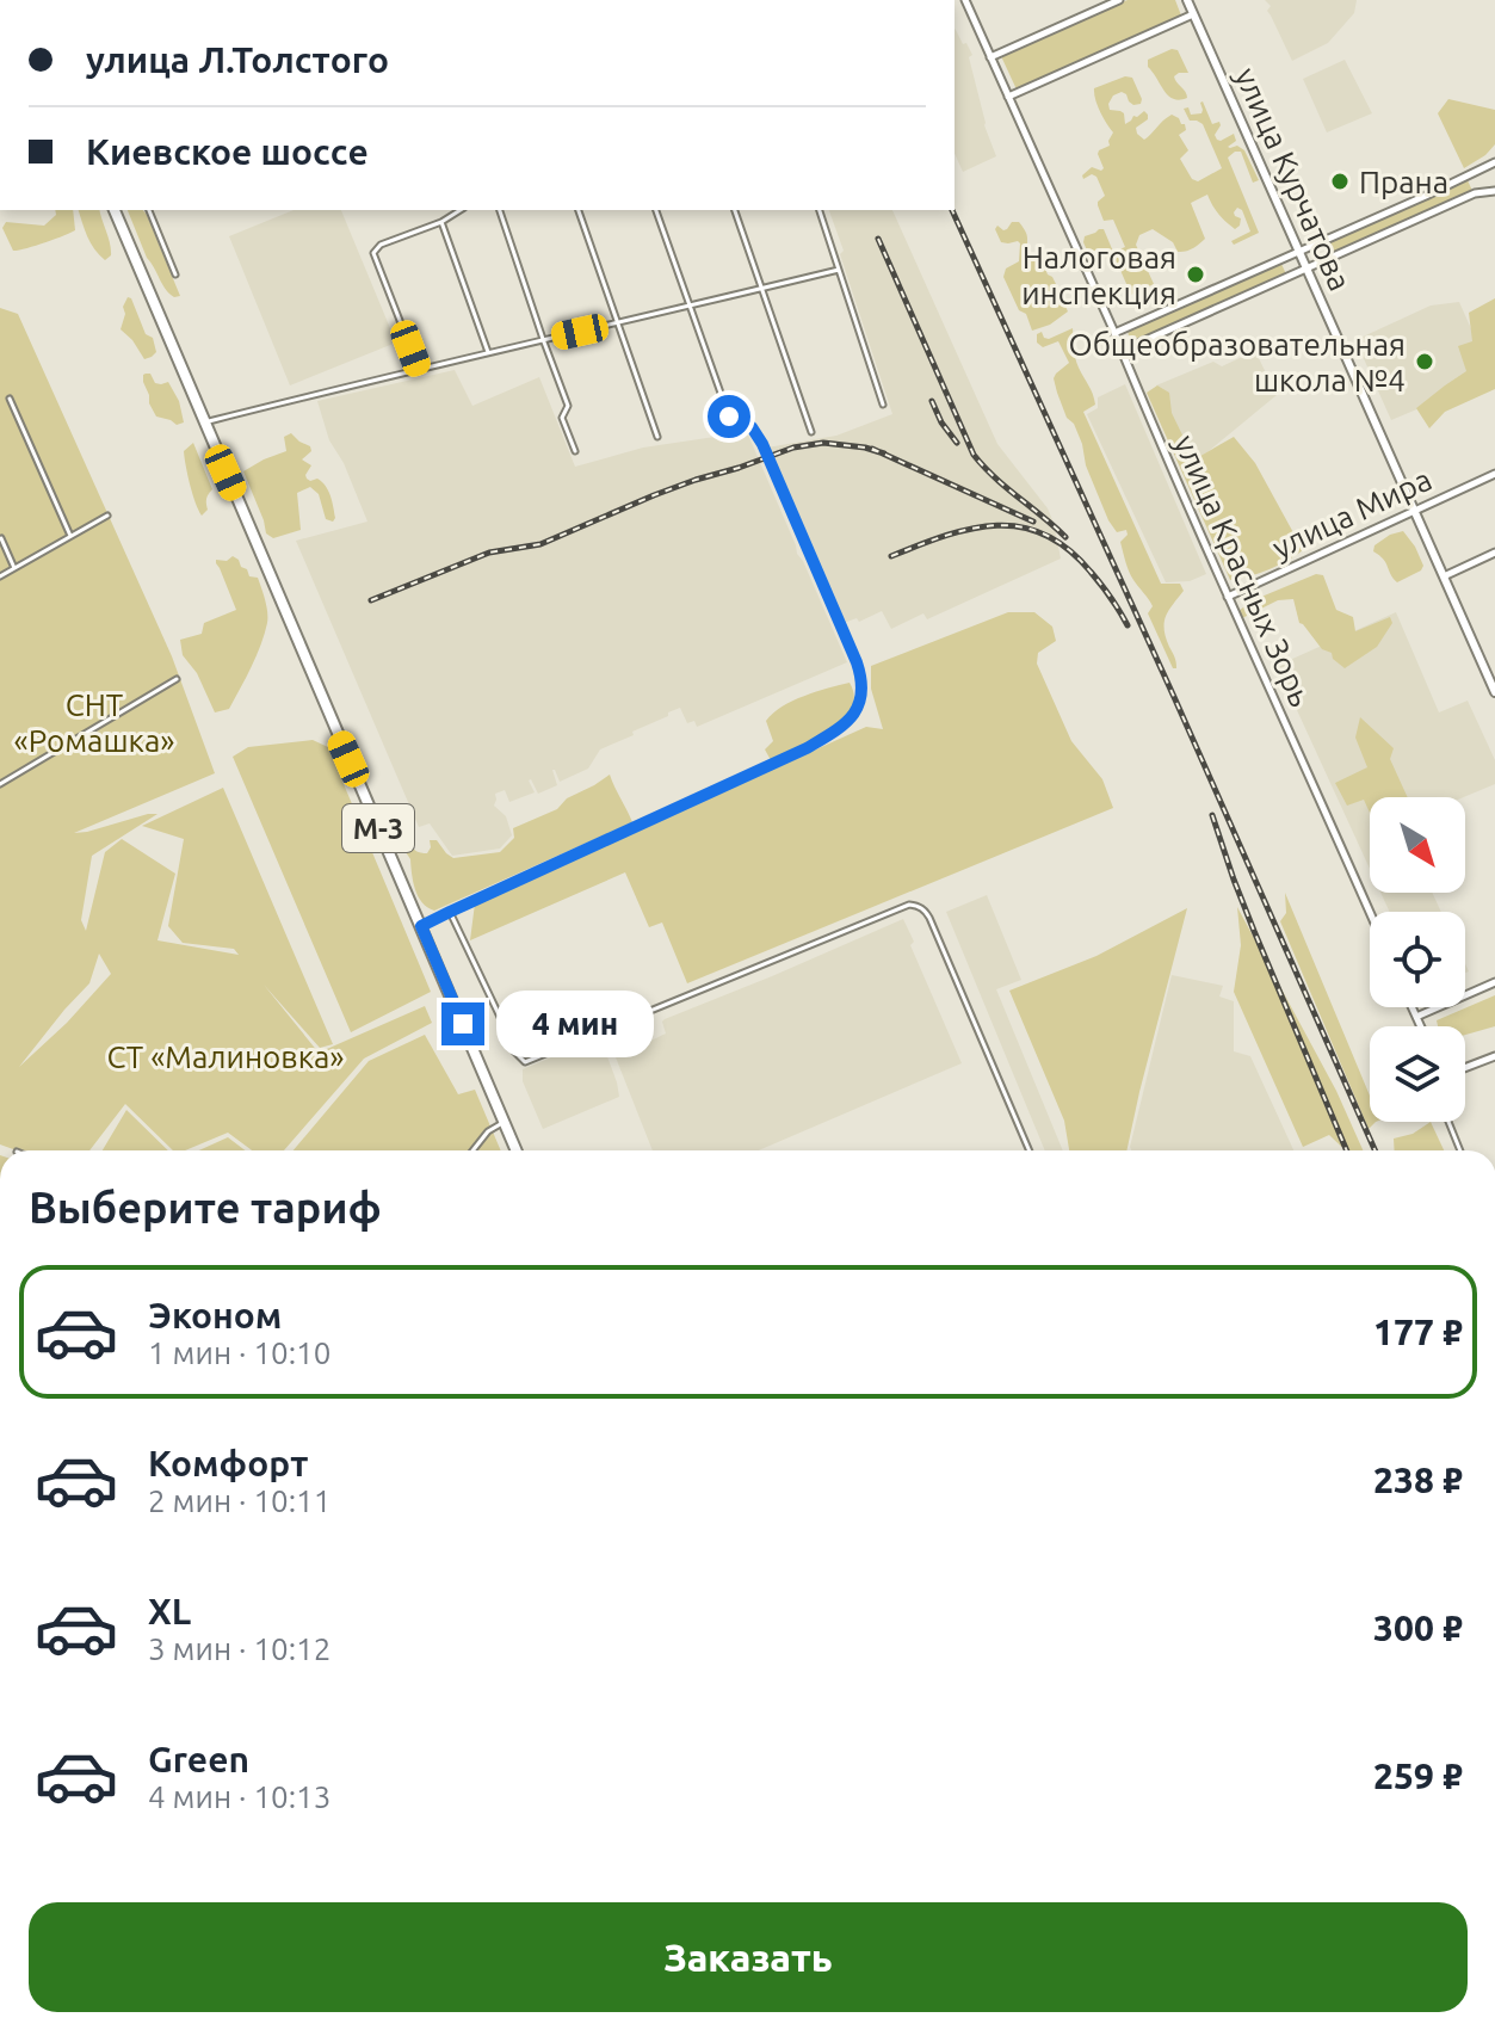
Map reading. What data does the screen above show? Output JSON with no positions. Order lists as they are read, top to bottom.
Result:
{
  "streets": {
    "highway": ["М-3"],
    "main road": ["улица Курчатова"],
    "street": ["улица Мира", "улица Красных Зорь"]
  },
  "crossings": [
    ["улица Курчатова", "улица Мира"],
    ["улица Мира", "улица Красных Зорь"]
  ],
  "parks": ["СНТ «Ромашка»", "СТ «Малиновка»"],
  "places": ["Прана", "Налоговая инспекция", "Общеобразовательная школа №4"],
  "north": "bottom right",
  "page": {
    "banner": ["улица Л.Толстого", "Киевское шоссе"],
    "bubble": "4 мин",
    "heading": "Выберите тариф",
    "list": [
      {
        "name": "Эконом",
        "note": "1 мин · 10:10",
        "value": "177 ₽"
      },
      {
        "name": "Комфорт",
        "note": "2 мин · 10:11",
        "value": "238 ₽"
      },
      {
        "name": "XL",
        "note": "3 мин · 10:12",
        "value": "300 ₽"
      },
      {
        "name": "Green",
        "note": "4 мин · 10:13",
        "value": "259 ₽"
      }
    ],
    "buttons": "Заказать"
  }
}
